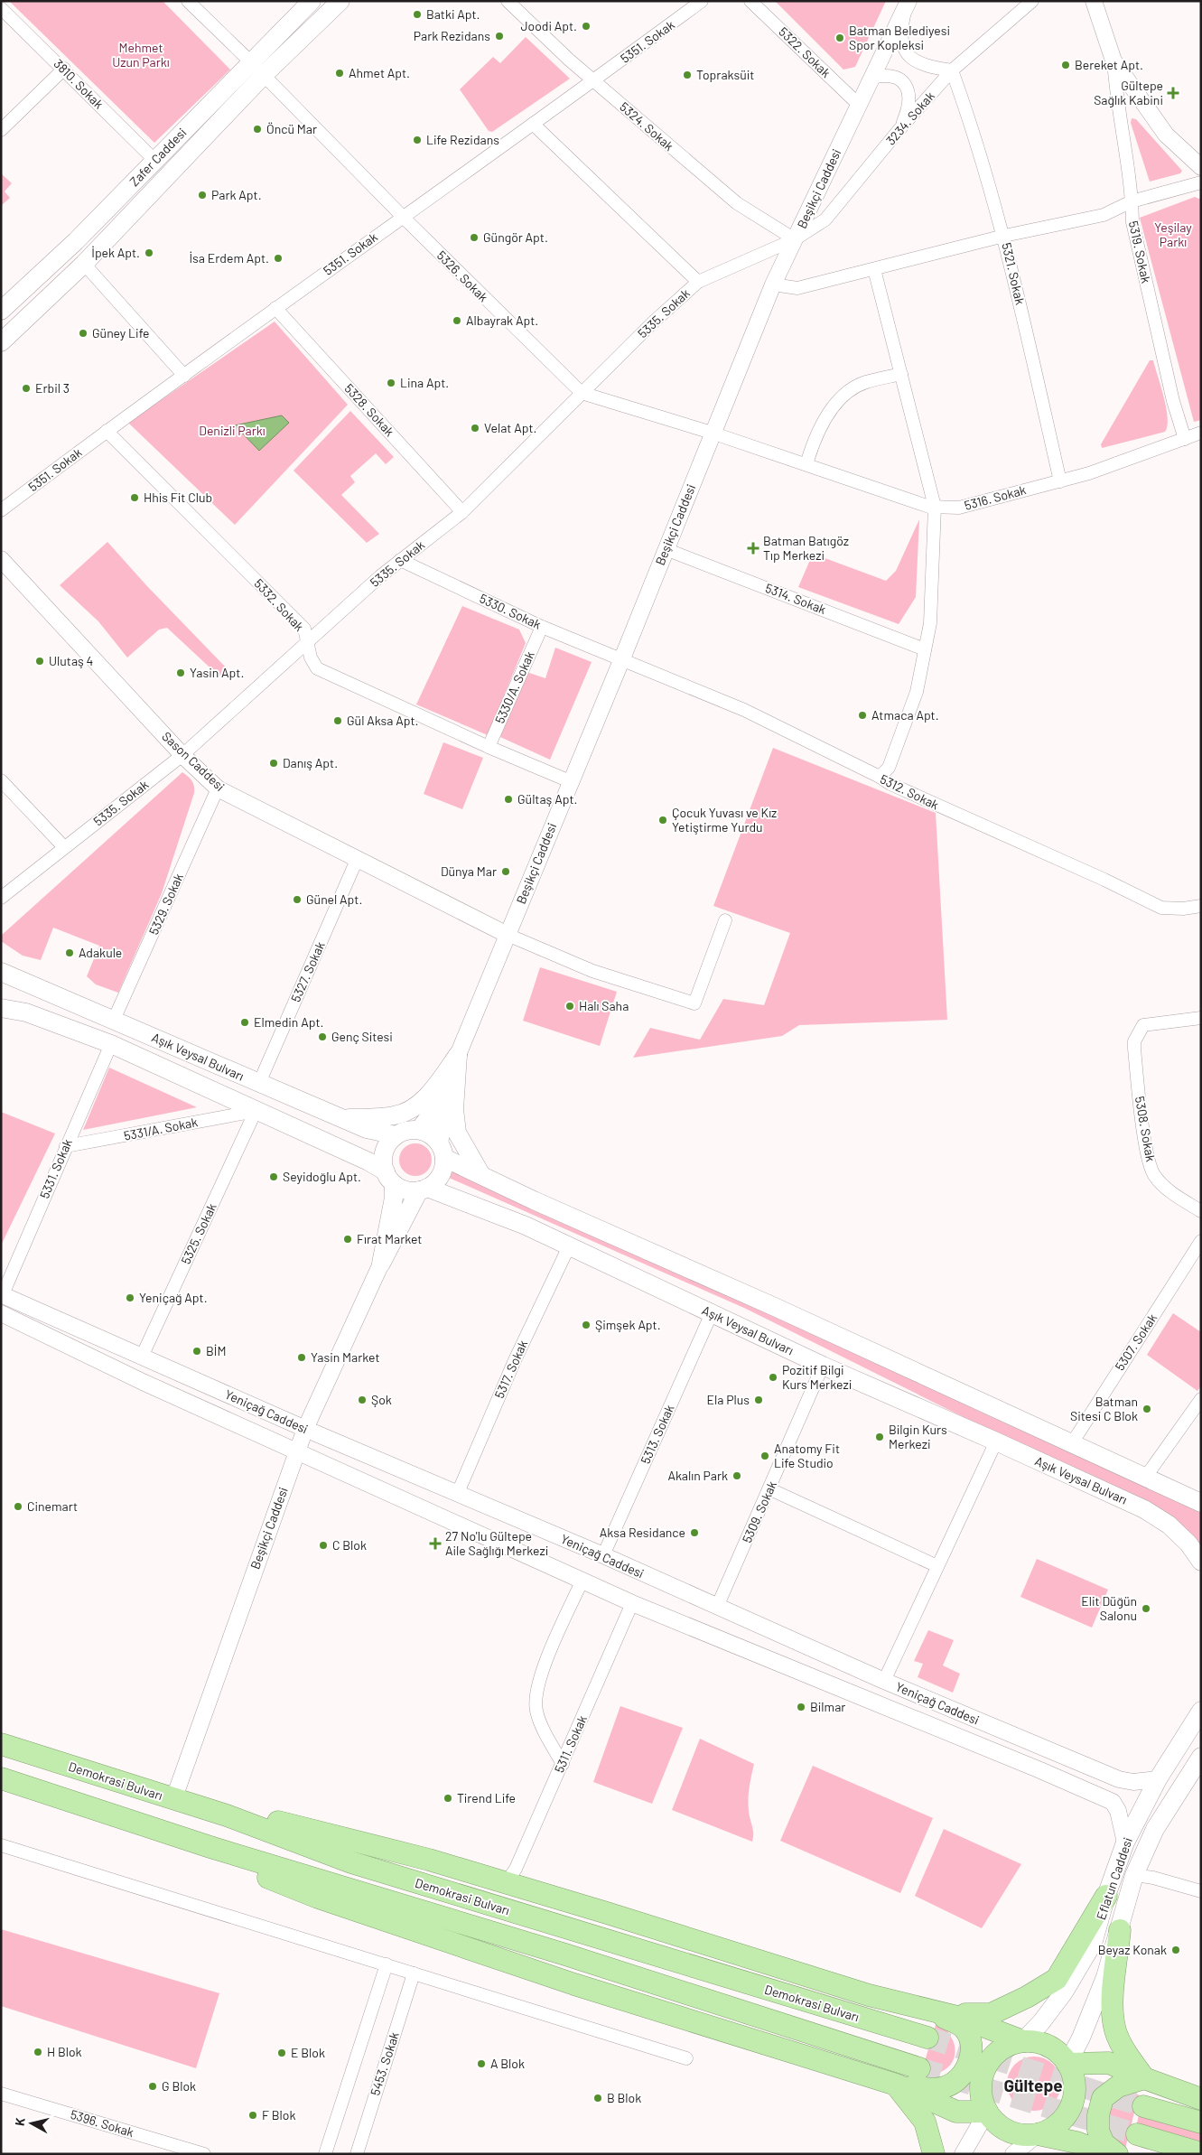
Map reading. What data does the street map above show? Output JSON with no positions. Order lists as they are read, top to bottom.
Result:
{
  "streets": {
    "highway": ["Demokrasi Bulvarı"],
    "main road": [
      "Zafer Caddesi",
      "Beşikçi Caddesi",
      "Aşık Veysal Bulvarı",
      "Eflatun Caddesi"
    ],
    "street": [
      "5351. Sokak",
      "5322. Sokak",
      "3810. Sokak",
      "3234. Sokak",
      "5324. Sokak",
      "5319. Sokak",
      "5321. Sokak",
      "5326. Sokak",
      "5335. Sokak",
      "5328. Sokak",
      "5316. Sokak",
      "5314. Sokak",
      "5332. Sokak",
      "5330. Sokak",
      "5330/A. Sokak",
      "Sason Caddesi",
      "5312. Sokak",
      "5329. Sokak",
      "5327. Sokak",
      "5331/A. Sokak",
      "5308. Sokak",
      "5331. Sokak",
      "5325. Sokak",
      "5307. Sokak",
      "5317. Sokak",
      "Yeniçağ Caddesi",
      "5313. Sokak",
      "5309. Sokak",
      "5311. Sokak",
      "5453. Sokak",
      "5396. Sokak"
    ]
  },
  "crossings": [
    ["5351. Sokak", "5324. Sokak"],
    ["5351. Sokak", "5326. Sokak"],
    ["5351. Sokak", "5328. Sokak"],
    ["5351. Sokak", "5332. Sokak"],
    ["5322. Sokak", "Beşikçi Caddesi"],
    ["3810. Sokak", "Zafer Caddesi"],
    ["3234. Sokak", "5324. Sokak"],
    ["3234. Sokak", "Beşikçi Caddesi"],
    ["3234. Sokak", "5321. Sokak"],
    ["3234. Sokak", "5335. Sokak"],
    ["5324. Sokak", "Beşikçi Caddesi"],
    ["5324. Sokak", "5335. Sokak"],
    ["Zafer Caddesi", "5326. Sokak"],
    ["Beşikçi Caddesi", "5326. Sokak"],
    ["Beşikçi Caddesi", "5335. Sokak"],
    ["Beşikçi Caddesi", "5316. Sokak"],
    ["Beşikçi Caddesi", "5314. Sokak"],
    ["Beşikçi Caddesi", "5332. Sokak"],
    ["Beşikçi Caddesi", "5330. Sokak"],
    ["Beşikçi Caddesi", "Sason Caddesi"],
    ["Beşikçi Caddesi", "5312. Sokak"],
    ["Beşikçi Caddesi", "Aşık Veysal Bulvarı"],
    ["Beşikçi Caddesi", "Yeniçağ Caddesi"],
    ["Beşikçi Caddesi", "Demokrasi Bulvarı"],
    ["5319. Sokak", "5316. Sokak"],
    ["5321. Sokak", "5316. Sokak"],
    ["5326. Sokak", "5335. Sokak"],
    ["5326. Sokak", "5316. Sokak"],
    ["5335. Sokak", "5328. Sokak"],
    ["5335. Sokak", "5332. Sokak"],
    ["5335. Sokak", "5330. Sokak"],
    ["5335. Sokak", "Sason Caddesi"],
    ["5332. Sokak", "5330/A. Sokak"],
    ["5330. Sokak", "5330/A. Sokak"],
    ["5330. Sokak", "5312. Sokak"],
    ["Sason Caddesi", "5329. Sokak"],
    ["Sason Caddesi", "5327. Sokak"],
    ["5329. Sokak", "Aşık Veysal Bulvarı"],
    ["5327. Sokak", "Aşık Veysal Bulvarı"],
    ["Aşık Veysal Bulvarı", "5331/A. Sokak"],
    ["Aşık Veysal Bulvarı", "5331. Sokak"],
    ["Aşık Veysal Bulvarı", "5325. Sokak"],
    ["Aşık Veysal Bulvarı", "5317. Sokak"],
    ["Aşık Veysal Bulvarı", "5313. Sokak"],
    ["Aşık Veysal Bulvarı", "5309. Sokak"],
    ["5331/A. Sokak", "5331. Sokak"],
    ["5331/A. Sokak", "5325. Sokak"],
    ["5331. Sokak", "Yeniçağ Caddesi"],
    ["5325. Sokak", "Yeniçağ Caddesi"],
    ["5317. Sokak", "Yeniçağ Caddesi"],
    ["Yeniçağ Caddesi", "5313. Sokak"],
    ["Yeniçağ Caddesi", "5309. Sokak"],
    ["Yeniçağ Caddesi", "5311. Sokak"],
    ["Yeniçağ Caddesi", "Eflatun Caddesi"]
  ],
  "districts": ["Gültepe"],
  "parks": ["Mehmet Uzun Parkı", "Yeşilay Parkı", "Denizli Parkı"],
  "places": {
    "other": [
      "Batki Apt.",
      "Joodi Apt.",
      "Park Rezidans",
      "Batman Belediyesi Spor Kopleksi",
      "Bereket Apt.",
      "Ahmet Apt.",
      "Topraksüit",
      "Öncü Mar",
      "Life Rezidans",
      "Park Apt.",
      "Güngör Apt.",
      "İpek Apt.",
      "İsa Erdem Apt.",
      "Albayrak Apt.",
      "Güney Life",
      "Lina Apt.",
      "Erbil 3",
      "Velat Apt.",
      "Hhis Fit Club",
      "Ulutaş 4",
      "Yasin Apt.",
      "Atmaca Apt.",
      "Gül Aksa Apt.",
      "Danış Apt.",
      "Gültaş Apt.",
      "Çocuk Yuvası ve Kız Yetiştirme Yurdu",
      "Dünya Mar",
      "Günel Apt.",
      "Adakule",
      "Halı Saha",
      "Elmedin Apt.",
      "Genç Sitesi",
      "Seyidoğlu Apt.",
      "Fırat Market",
      "Yeniçağ Apt.",
      "Şimşek Apt.",
      "BİM",
      "Yasin Market",
      "Pozitif Bilgi Kurs Merkezi",
      "Şok",
      "Ela Plus",
      "Batman Sitesi C Blok",
      "Bilgin Kurs Merkezi",
      "Anatomy Fit Life Studio",
      "Akalın Park",
      "Cinemart",
      "Aksa Residance",
      "C Blok",
      "Elit Düğün Salonu",
      "Bilmar",
      "Tirend Life",
      "Beyaz Konak",
      "H Blok",
      "E Blok",
      "A Blok",
      "G Blok",
      "B Blok",
      "F Blok"
    ],
    "health": ["Gültepe Sağlık Kabini", "Batman Batıgöz Tıp Merkezi", "27 No'lu Gültepe Aile Sağlığı Merkezi"]
  },
  "north": "left"
}
